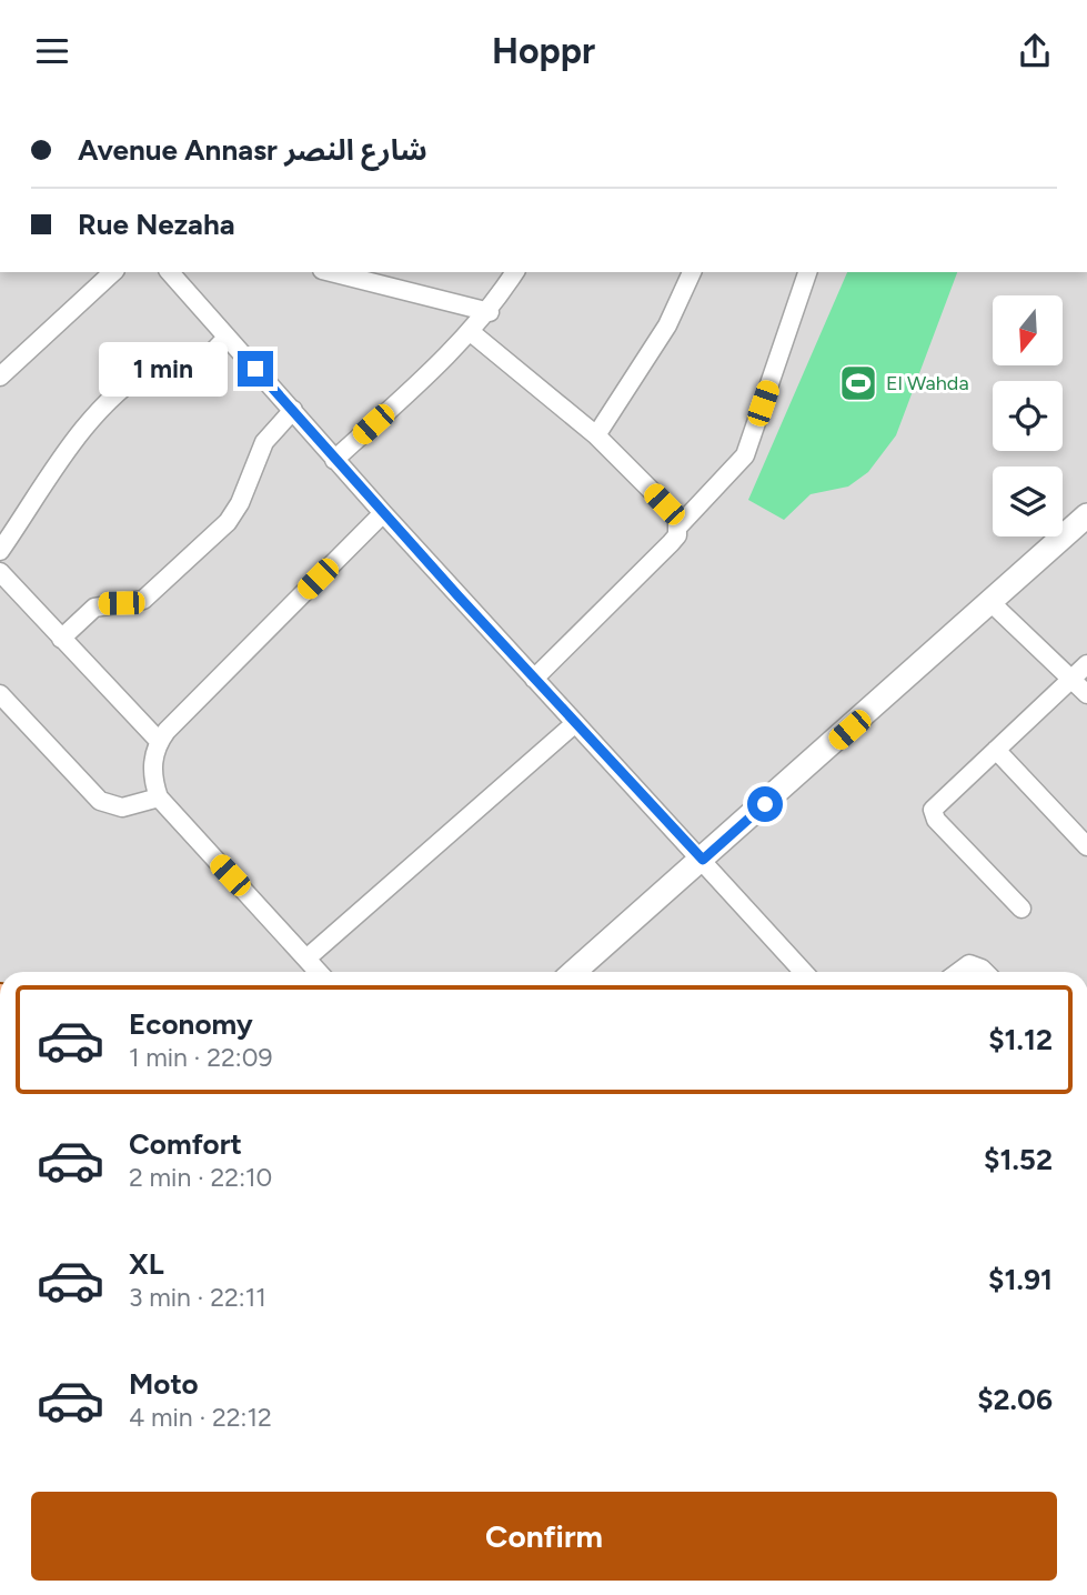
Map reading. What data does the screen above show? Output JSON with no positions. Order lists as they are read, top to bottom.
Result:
{
  "places": {
    "sports": ["El Wahda"]
  },
  "north": "bottom",
  "page": {
    "header": "Hoppr",
    "banner": ["Avenue Annasr شارع النصر", "Rue Nezaha"],
    "bubble": "1 min",
    "list": [
      {
        "name": "Economy",
        "note": "1 min · 22:09",
        "value": "$1.12"
      },
      {
        "name": "Comfort",
        "note": "2 min · 22:10",
        "value": "$1.52"
      },
      {
        "name": "XL",
        "note": "3 min · 22:11",
        "value": "$1.91"
      },
      {
        "name": "Moto",
        "note": "4 min · 22:12",
        "value": "$2.06"
      }
    ],
    "buttons": "Confirm"
  }
}
